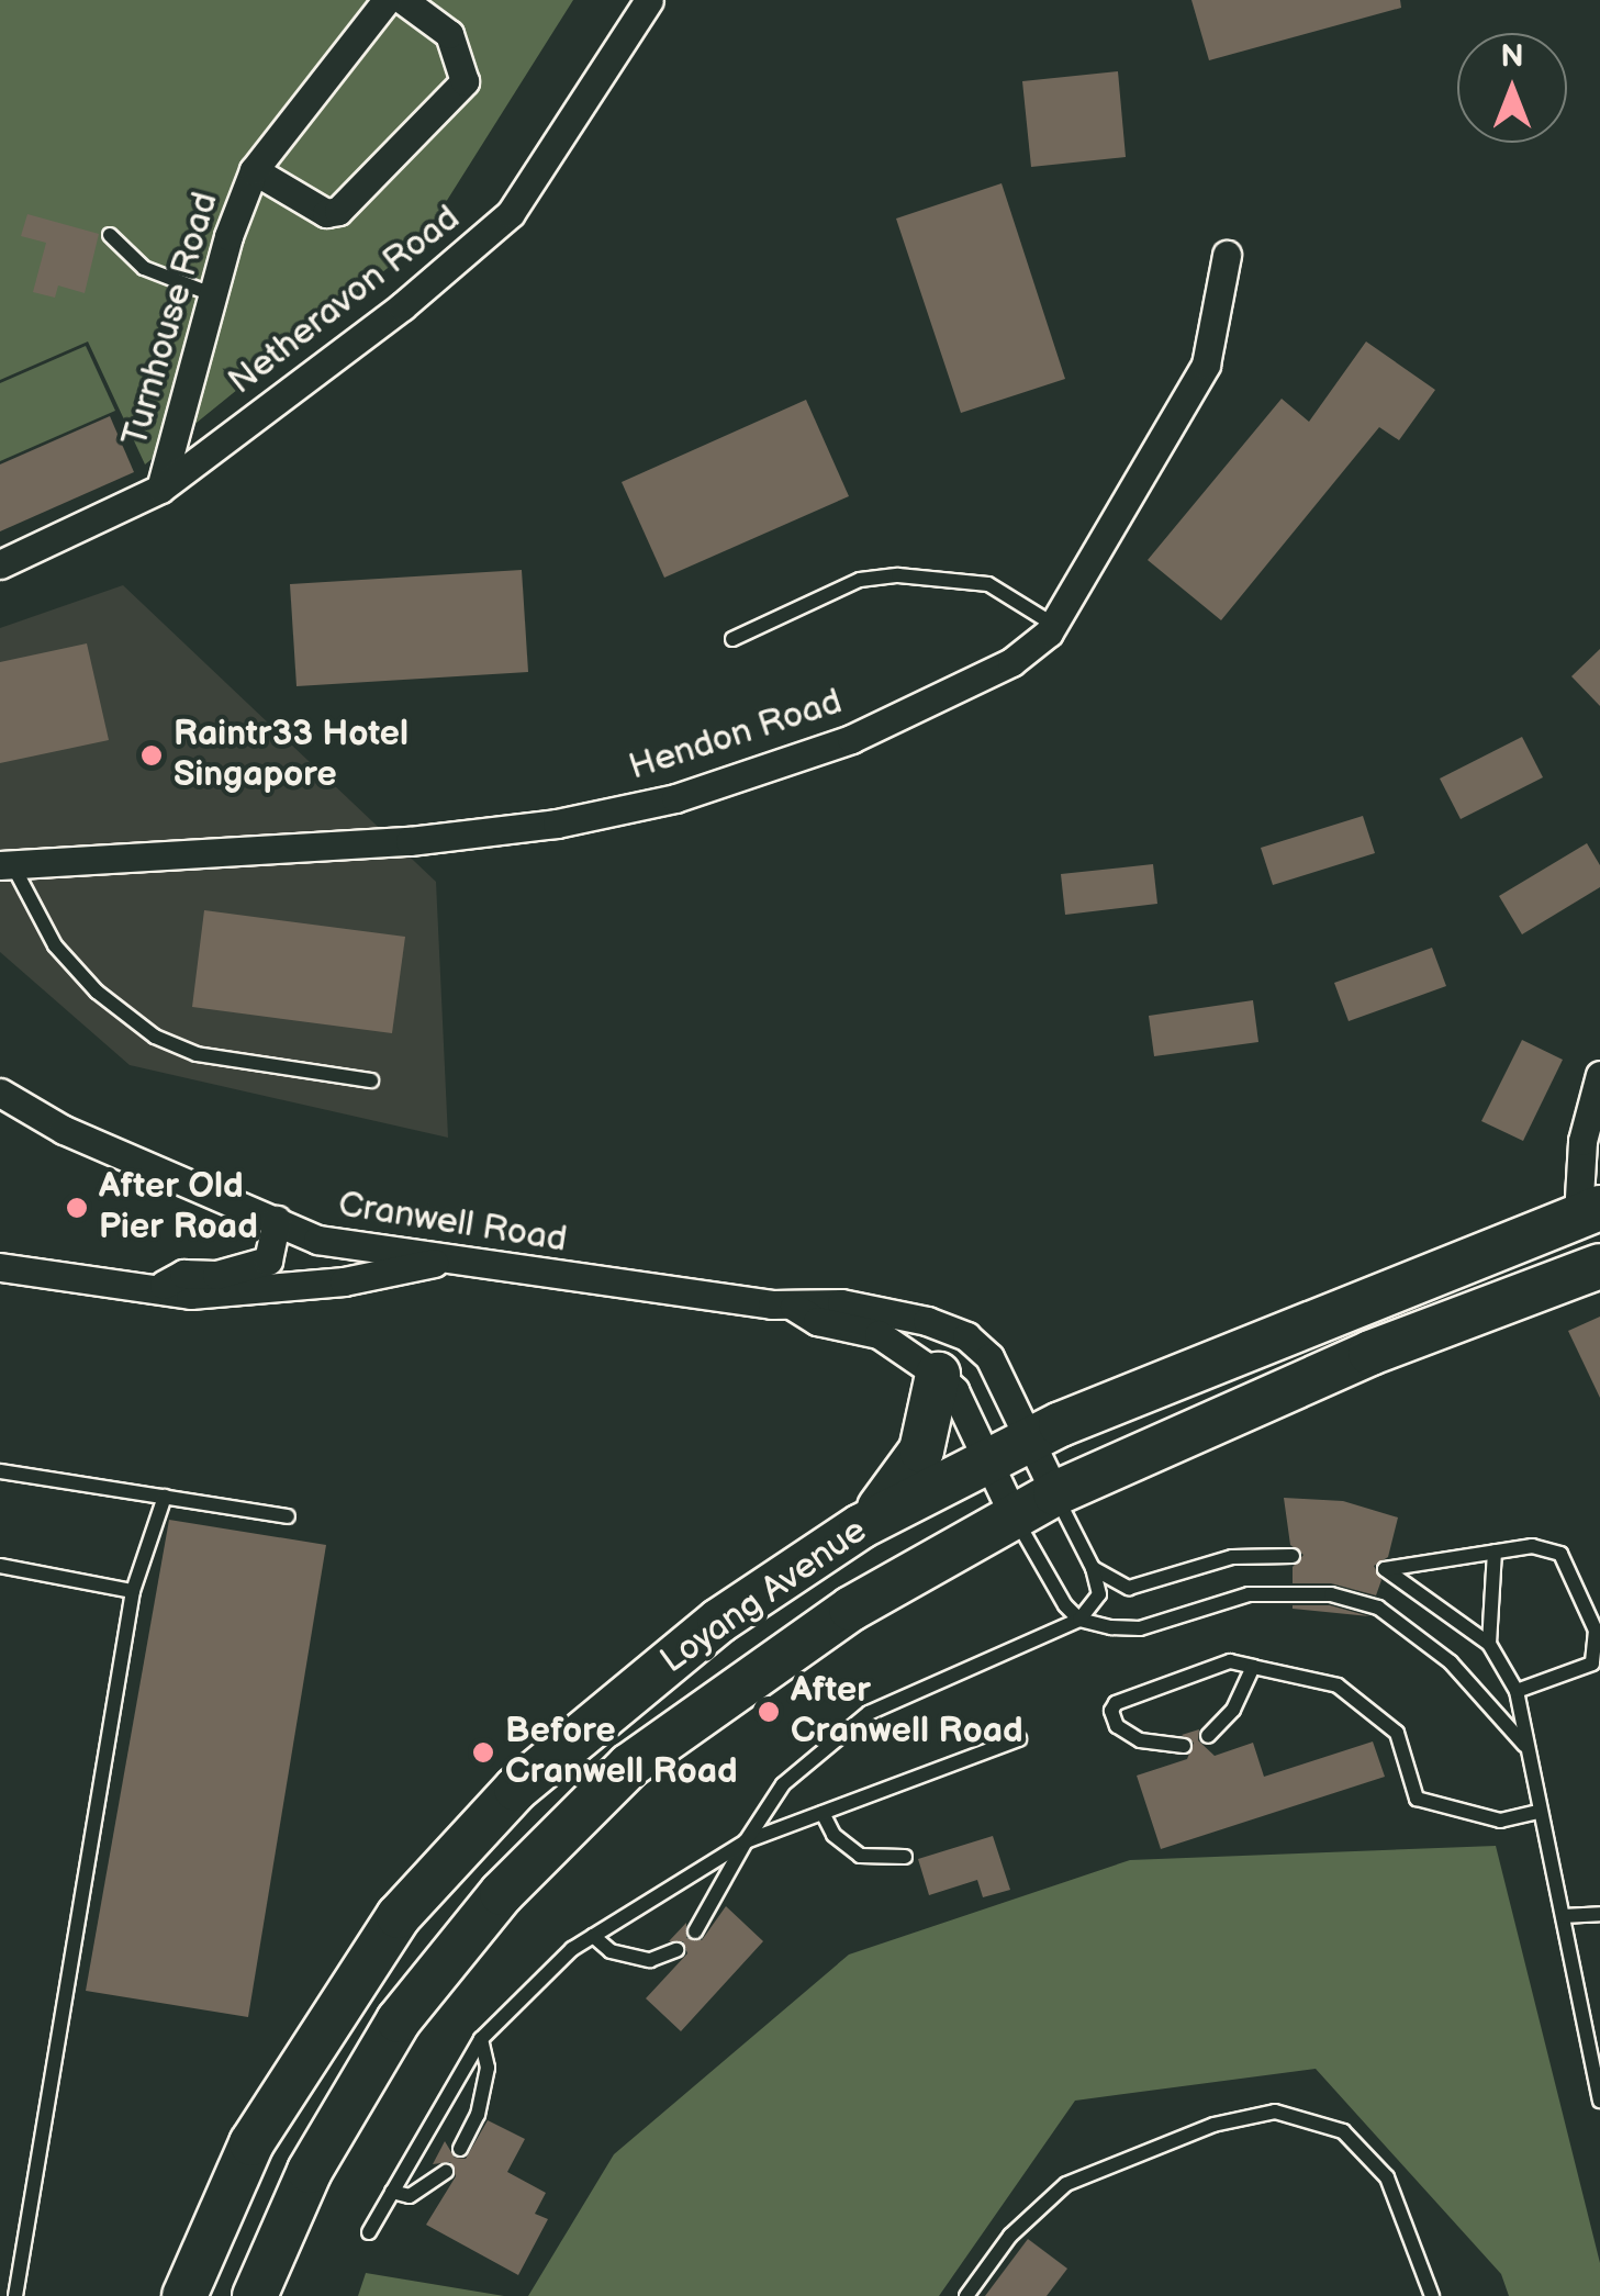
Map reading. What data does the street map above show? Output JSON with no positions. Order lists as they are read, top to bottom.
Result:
{
  "streets": {
    "main road": ["Loyang Avenue"],
    "street": [
      "Netheravon Road",
      "Turnhouse Road",
      "Hendon Road",
      "Cranwell Road"
    ]
  },
  "crossings": [
    ["Netheravon Road", "Turnhouse Road"],
    ["Cranwell Road", "Loyang Avenue"]
  ],
  "places": [
    "Raintr33 Hotel Singapore",
    "After Old Pier Road",
    "After Cranwell Road",
    "Before Cranwell Road"
  ],
  "north": "top"
}
